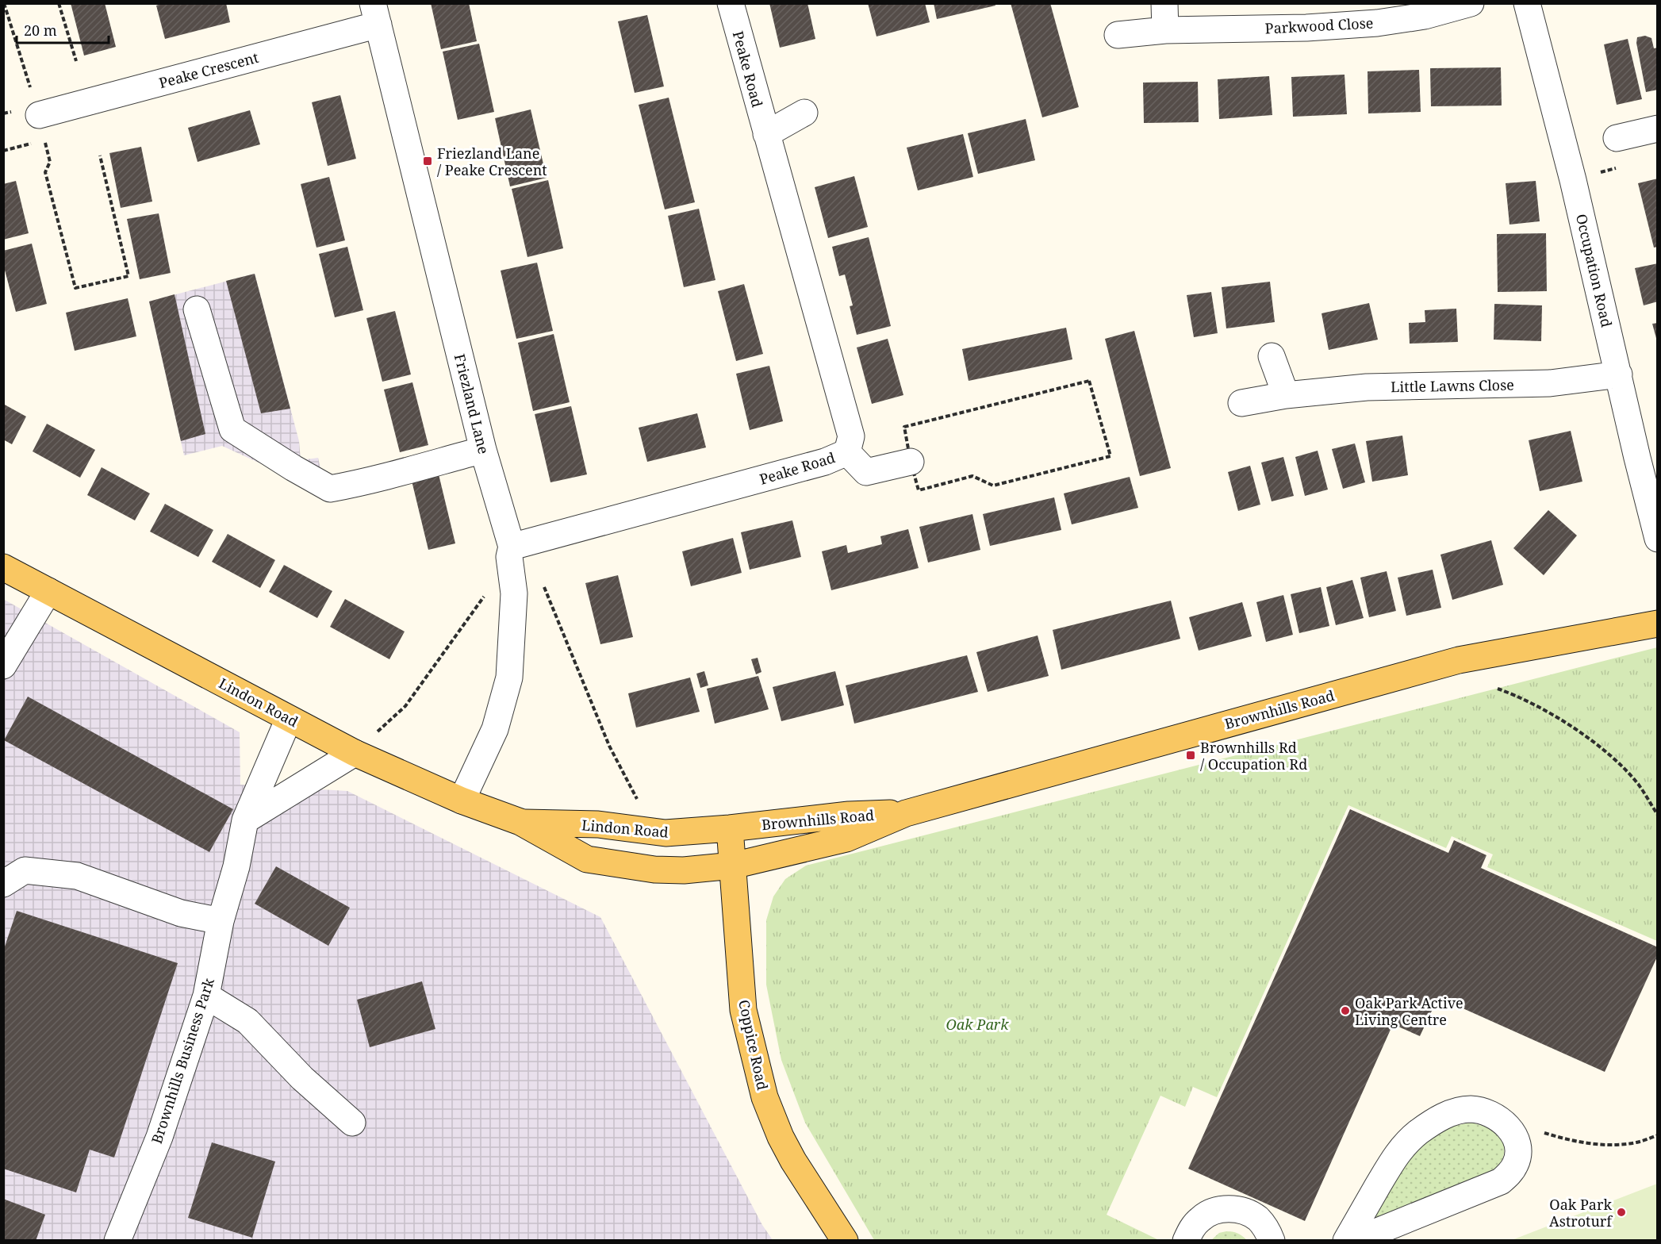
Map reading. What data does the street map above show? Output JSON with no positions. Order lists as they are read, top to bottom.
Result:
{
  "streets": {
    "main road": ["Lindon Road", "Brownhills Road", "Coppice Road"],
    "street": [
      "Parkwood Close",
      "Peake Road",
      "Peake Crescent",
      "Occupation Road",
      "Little Lawns Close",
      "Friezland Lane",
      "Brownhills Business Park"
    ]
  },
  "crossings": [
    ["Peake Road", "Friezland Lane"],
    ["Peake Crescent", "Friezland Lane"],
    ["Occupation Road", "Little Lawns Close"],
    ["Friezland Lane", "Lindon Road"],
    ["Lindon Road", "Brownhills Road"],
    ["Lindon Road", "Coppice Road"],
    ["Lindon Road", "Brownhills Business Park"],
    ["Brownhills Road", "Coppice Road"]
  ],
  "parks": ["Oak Park"],
  "places": {
    "transit": ["Friezland Lane / Peake Crescent", "Brownhills Rd / Occupation Rd"],
    "other": ["Oak Park Active Living Centre", "Oak Park Astroturf"]
  },
  "scale_bar": "20 m"
}
